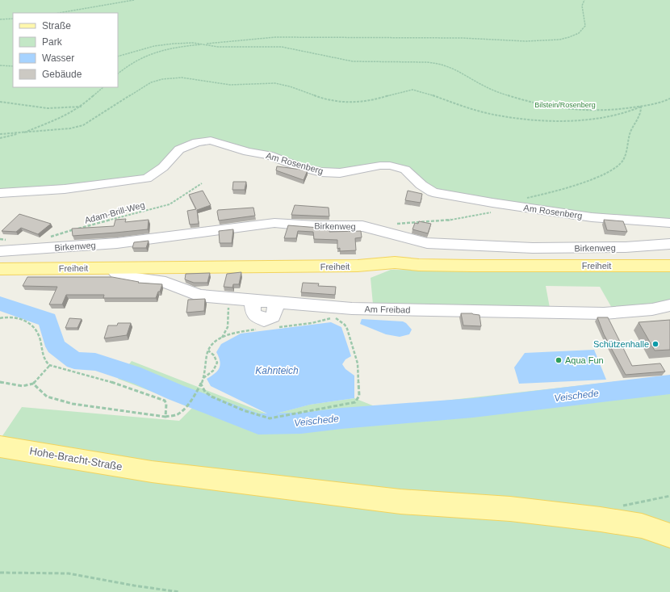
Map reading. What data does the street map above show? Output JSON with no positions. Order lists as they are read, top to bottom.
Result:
{
  "streets": {
    "main road": ["Freiheit", "Hohe-Bracht-Straße"],
    "street": ["Am Rosenberg", "Birkenweg", "Am Freibad"],
    "path": ["Adam-Brill-Weg"]
  },
  "crossings": [
    ["Adam-Brill-Weg", "Birkenweg"]
  ],
  "water": ["Kahnteich", "Veischede"],
  "parks": ["Bilstein/Rosenberg"],
  "places": ["Schützenhalle", "Aqua Fun"],
  "legend": [
    "Straße",
    "Park",
    "Wasser",
    "Gebäude"
  ]
}
